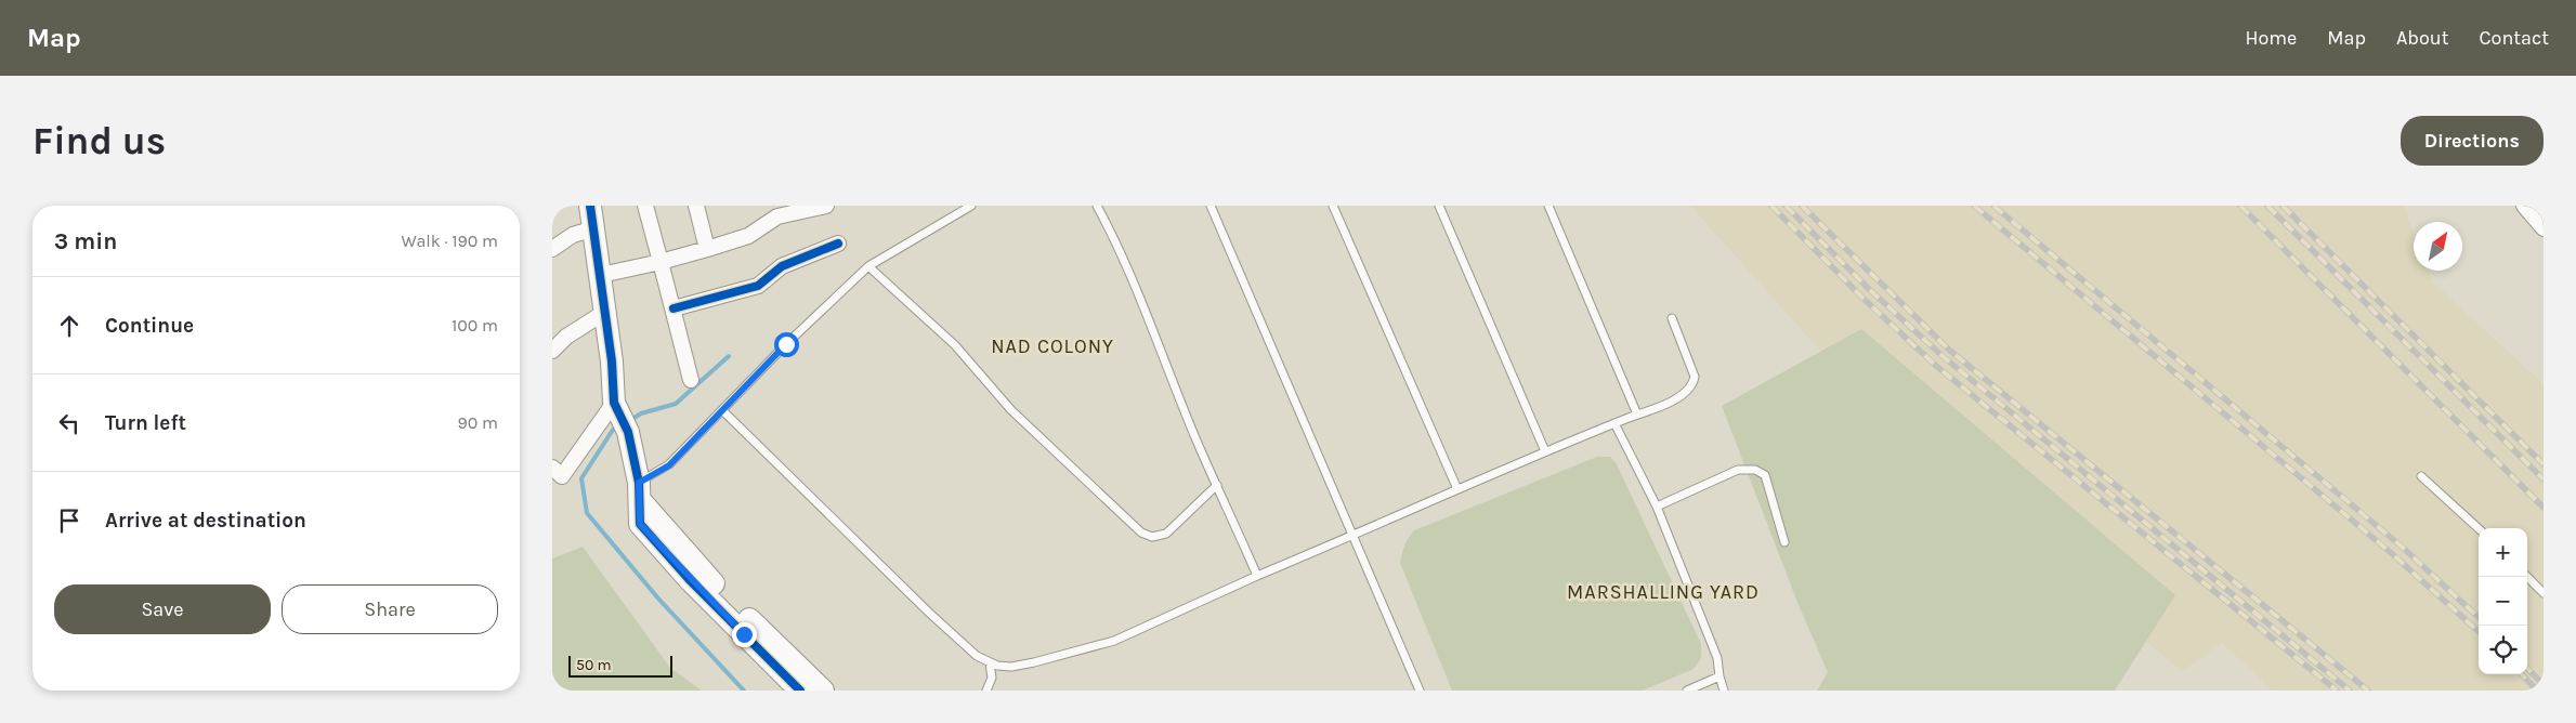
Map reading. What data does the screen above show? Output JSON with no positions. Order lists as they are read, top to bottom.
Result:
{
  "districts": ["NAD COLONY", "MARSHALLING YARD"],
  "scale_bar": "50 m",
  "north": "top right",
  "page": {
    "header": "Map",
    "nav": [
      "Home",
      "Map",
      "About",
      "Contact"
    ],
    "buttons": [
      "Directions",
      ["Save", "Share"]
    ],
    "title": "Find us",
    "heading": ["3 min", "Walk · 190 m"],
    "list": [
      ["Continue", "100 m"],
      ["Turn left", "90 m"],
      "Arrive at destination"
    ],
    "map_buttons": ["+", "−"],
    "scale": "50 m"
  }
}
